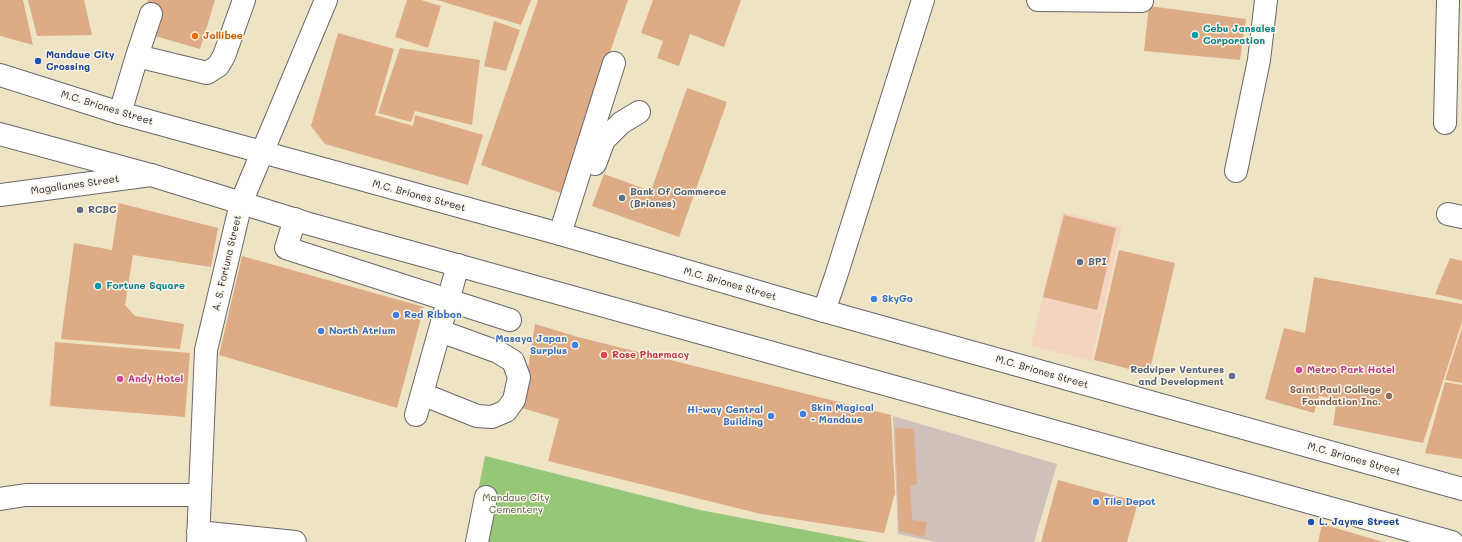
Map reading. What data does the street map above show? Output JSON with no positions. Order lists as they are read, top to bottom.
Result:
{
  "streets": {
    "main road": ["M.C. Briones Street", "Magallanes Street", "A. S. Fortuna Street"]
  },
  "crossings": [
    ["M.C. Briones Street", "A. S. Fortuna Street"]
  ],
  "parks": ["Mandaue City Cementery"],
  "places": [
    "Cebu Jansales Corporation",
    "Jollibee",
    "Mandaue City Crossing",
    "Bank Of Commerce (Briones)",
    "RCBC",
    "BPI",
    "Fortune Square",
    "SkyGo",
    "Red Ribbon",
    "North Atrium",
    "Masaya Japan Surplus",
    "Rose Pharmacy",
    "Metro Park Hotel",
    "Redviper Ventures and Development",
    "Andy Hotel",
    "Saint Paul College Foundation Inc.",
    "Skin Magical - Mandaue",
    "Hi-way Central Building",
    "Tile Depot",
    "L. Jayme Street"
  ]
}
